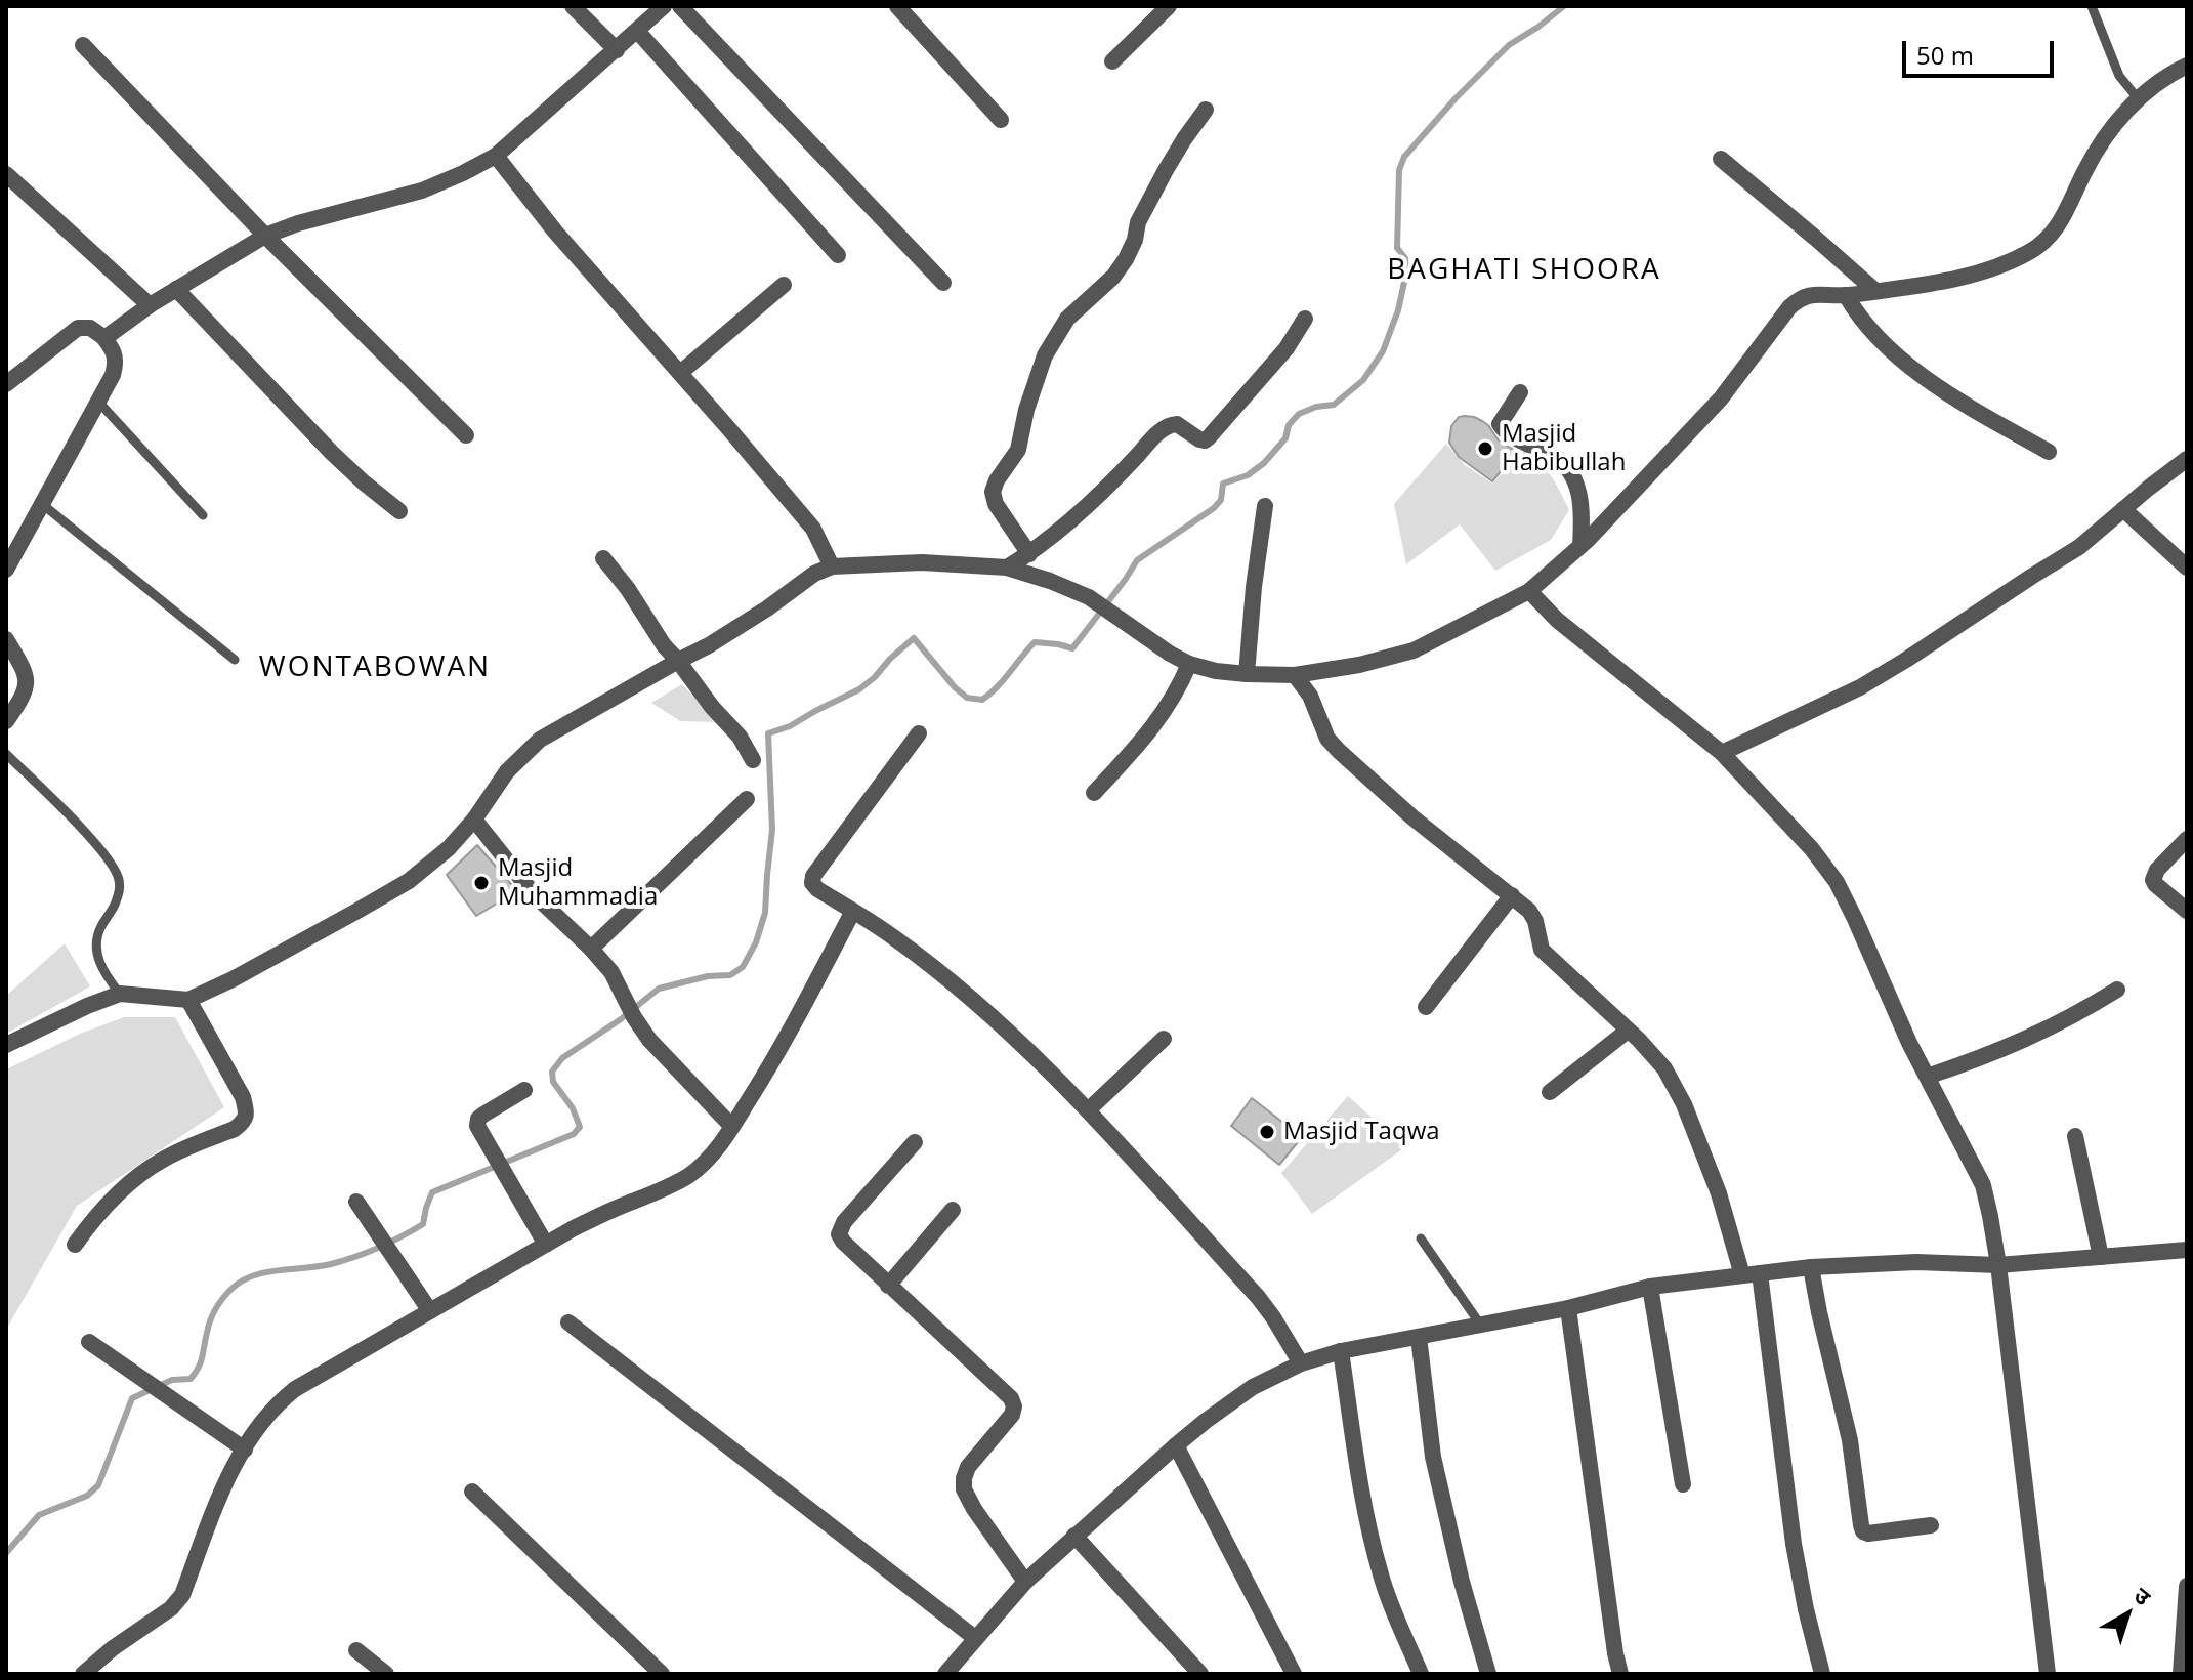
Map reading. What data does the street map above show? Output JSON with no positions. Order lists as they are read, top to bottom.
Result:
{
  "districts": ["BAGHATI SHOORA", "WONTABOWAN"],
  "places": ["Masjid Habibullah", "Masjid Muhammadia", "Masjid Taqwa"],
  "scale_bar": "50 m",
  "north": "top right"
}
